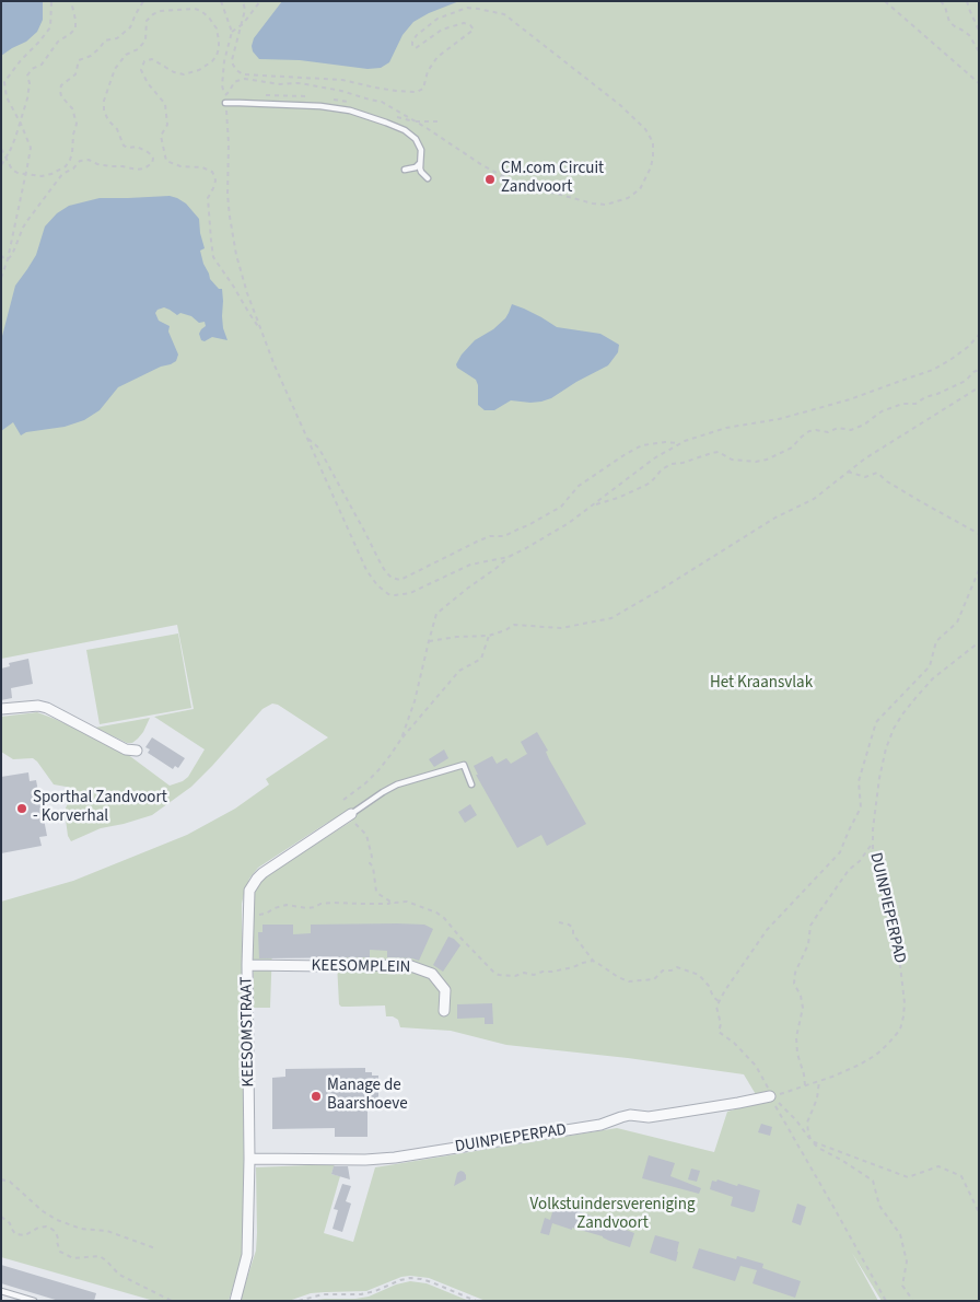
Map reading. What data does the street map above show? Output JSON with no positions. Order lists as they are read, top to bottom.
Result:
{
  "streets": {
    "street": ["DUINPIEPERPAD", "KEESOMPLEIN", "KEESOMSTRAAT"]
  },
  "crossings": [
    ["DUINPIEPERPAD", "KEESOMSTRAAT"],
    ["KEESOMPLEIN", "KEESOMSTRAAT"]
  ],
  "parks": ["Het Kraansvlak", "Volkstuindersvereniging Zandvoort"],
  "places": ["CM.com Circuit Zandvoort", "Sporthal Zandvoort - Korverhal", "Manage de Baarshoeve"]
}
